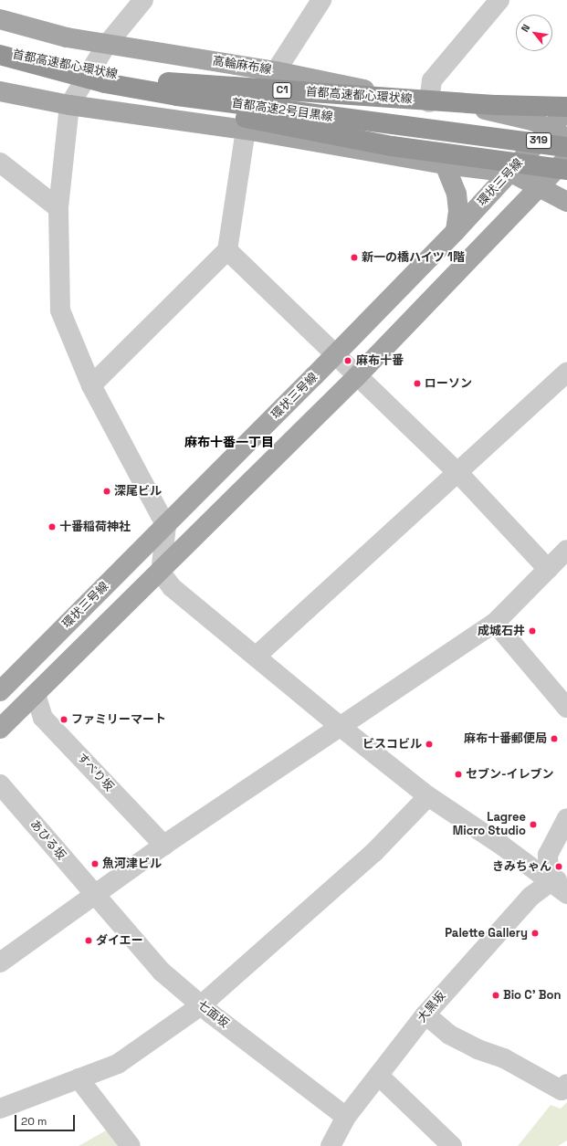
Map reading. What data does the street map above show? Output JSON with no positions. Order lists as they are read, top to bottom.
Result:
{
  "streets": {
    "highway": ["首都高速都心環状線", "C1", "首都高速2号目黒線"],
    "main road": ["高輪麻布線", "319", "環状三号線"],
    "street": [
      "すべり坂",
      "あひる坂",
      "大黒坂",
      "七面坂"
    ]
  },
  "crossings": [
    ["首都高速都心環状線", "首都高速2号目黒線"],
    ["高輪麻布線", "環状三号線"],
    ["319", "すべり坂"],
    ["あひる坂", "七面坂"],
    ["大黒坂", "七面坂"]
  ],
  "districts": ["麻布十番一丁目"],
  "places": [
    "新一の橋ハイツ 1階",
    "麻布十番",
    "ローソン",
    "深尾ビル",
    "十番稲荷神社",
    "成城石井",
    "ファミリーマート",
    "麻布十番郵便局",
    "ビスコビル",
    "セブン-イレブン",
    "Lagree Micro Studio",
    "魚河津ビル",
    "きみちゃん",
    "Palette Gallery",
    "ダイエー",
    "Bio C' Bon"
  ],
  "scale_bar": "20 m",
  "north": "top left"
}
